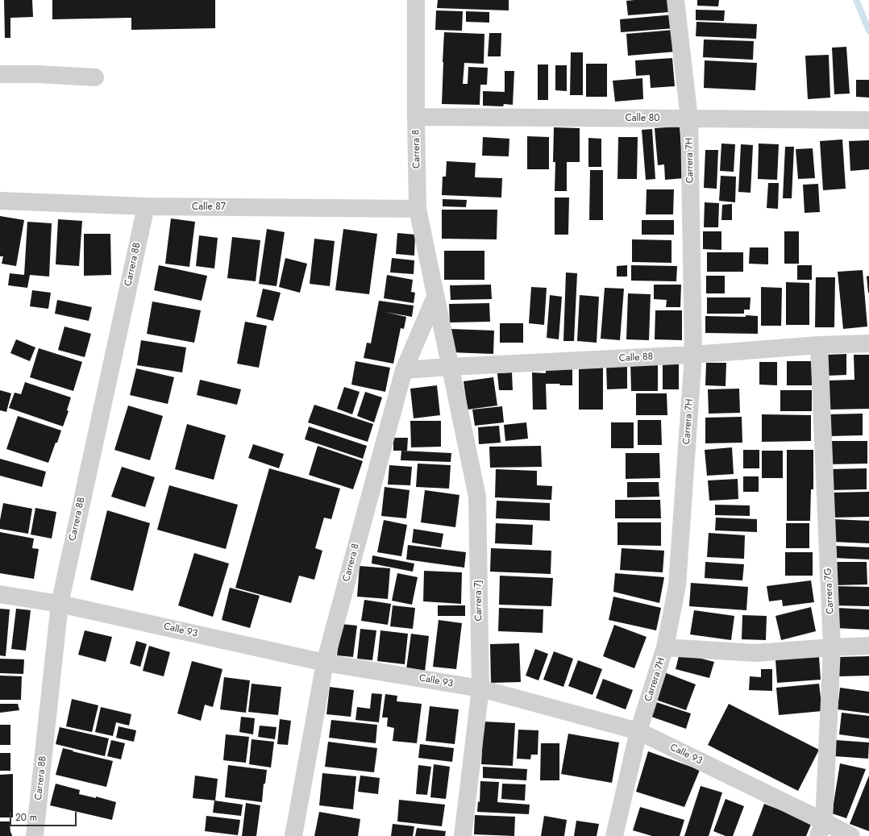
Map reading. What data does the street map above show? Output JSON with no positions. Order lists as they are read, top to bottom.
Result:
{
  "streets": {
    "street": [
      "Calle 80",
      "Carrera 8",
      "Carrera 7H",
      "Calle 87",
      "Carrera 8B",
      "Calle 88",
      "Carrera 7G",
      "Carrera 7J",
      "Calle 93"
    ]
  },
  "crossings": [
    ["Calle 80", "Carrera 8"],
    ["Calle 80", "Carrera 7H"],
    ["Carrera 8", "Calle 87"],
    ["Carrera 8", "Calle 88"],
    ["Carrera 8", "Carrera 7J"],
    ["Carrera 8", "Calle 93"],
    ["Carrera 7H", "Calle 88"],
    ["Carrera 7H", "Calle 93"],
    ["Calle 87", "Carrera 8B"],
    ["Carrera 8B", "Calle 93"],
    ["Calle 88", "Carrera 7G"],
    ["Calle 88", "Carrera 7J"],
    ["Carrera 7G", "Calle 93"],
    ["Carrera 7J", "Calle 93"]
  ],
  "scale_bar": "20 m"
}
